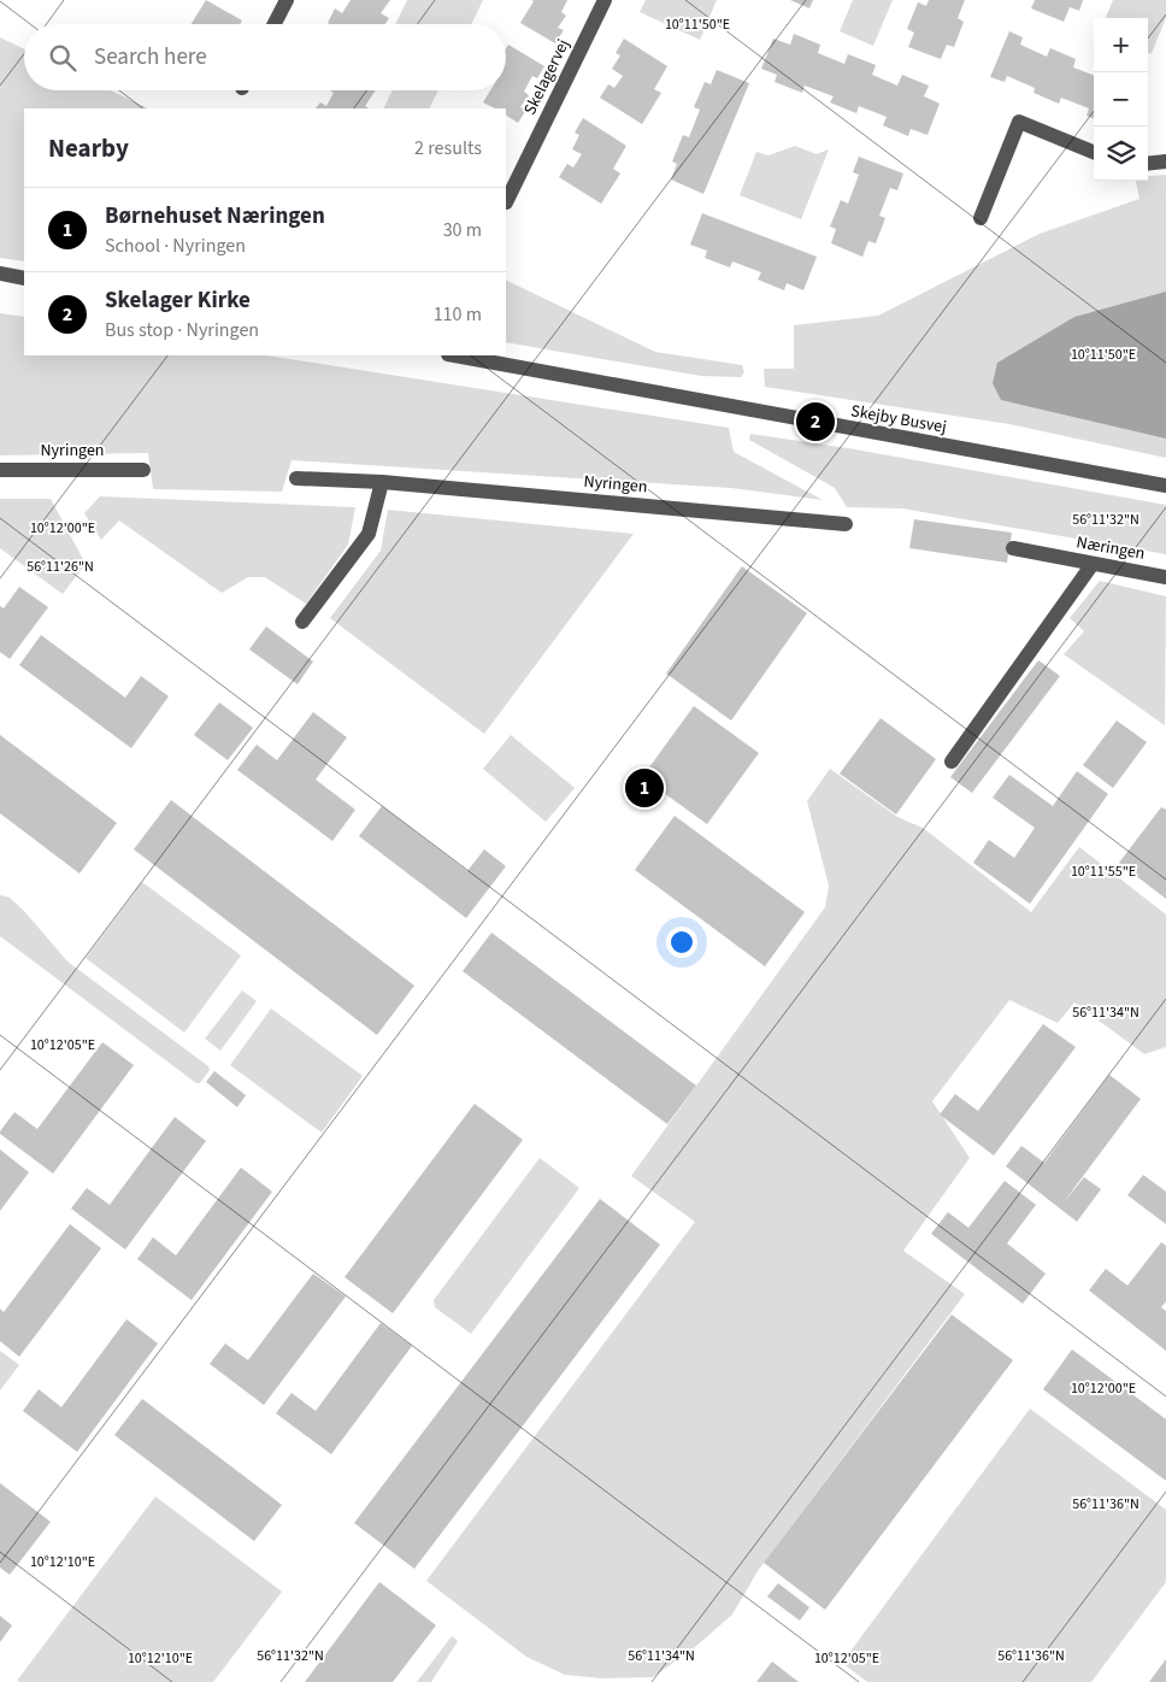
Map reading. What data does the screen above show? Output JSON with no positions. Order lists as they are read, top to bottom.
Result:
{
  "streets": {
    "street": [
      "Skelagervej",
      "Skejby Busvej",
      "Nyringen",
      "Næringen"
    ]
  },
  "page": {
    "map_buttons": ["+", "−"],
    "search": "Search here",
    "heading": ["Nearby", "2 results"],
    "list": [
      {
        "mark": "1",
        "name": "Børnehuset Næringen",
        "note": "School · Nyringen",
        "value": "30 m"
      },
      {
        "mark": "2",
        "name": "Skelager Kirke",
        "note": "Bus stop · Nyringen",
        "value": "110 m"
      }
    ],
    "pins": ["2", "1"]
  },
  "coordinates": [
    "10°11'50\"E",
    "56°11'32\"N",
    "10°12'00\"E",
    "56°11'26\"N",
    "10°11'55\"E",
    "56°11'34\"N",
    "10°12'05\"E",
    "56°11'36\"N",
    "10°12'10\"E"
  ]
}
